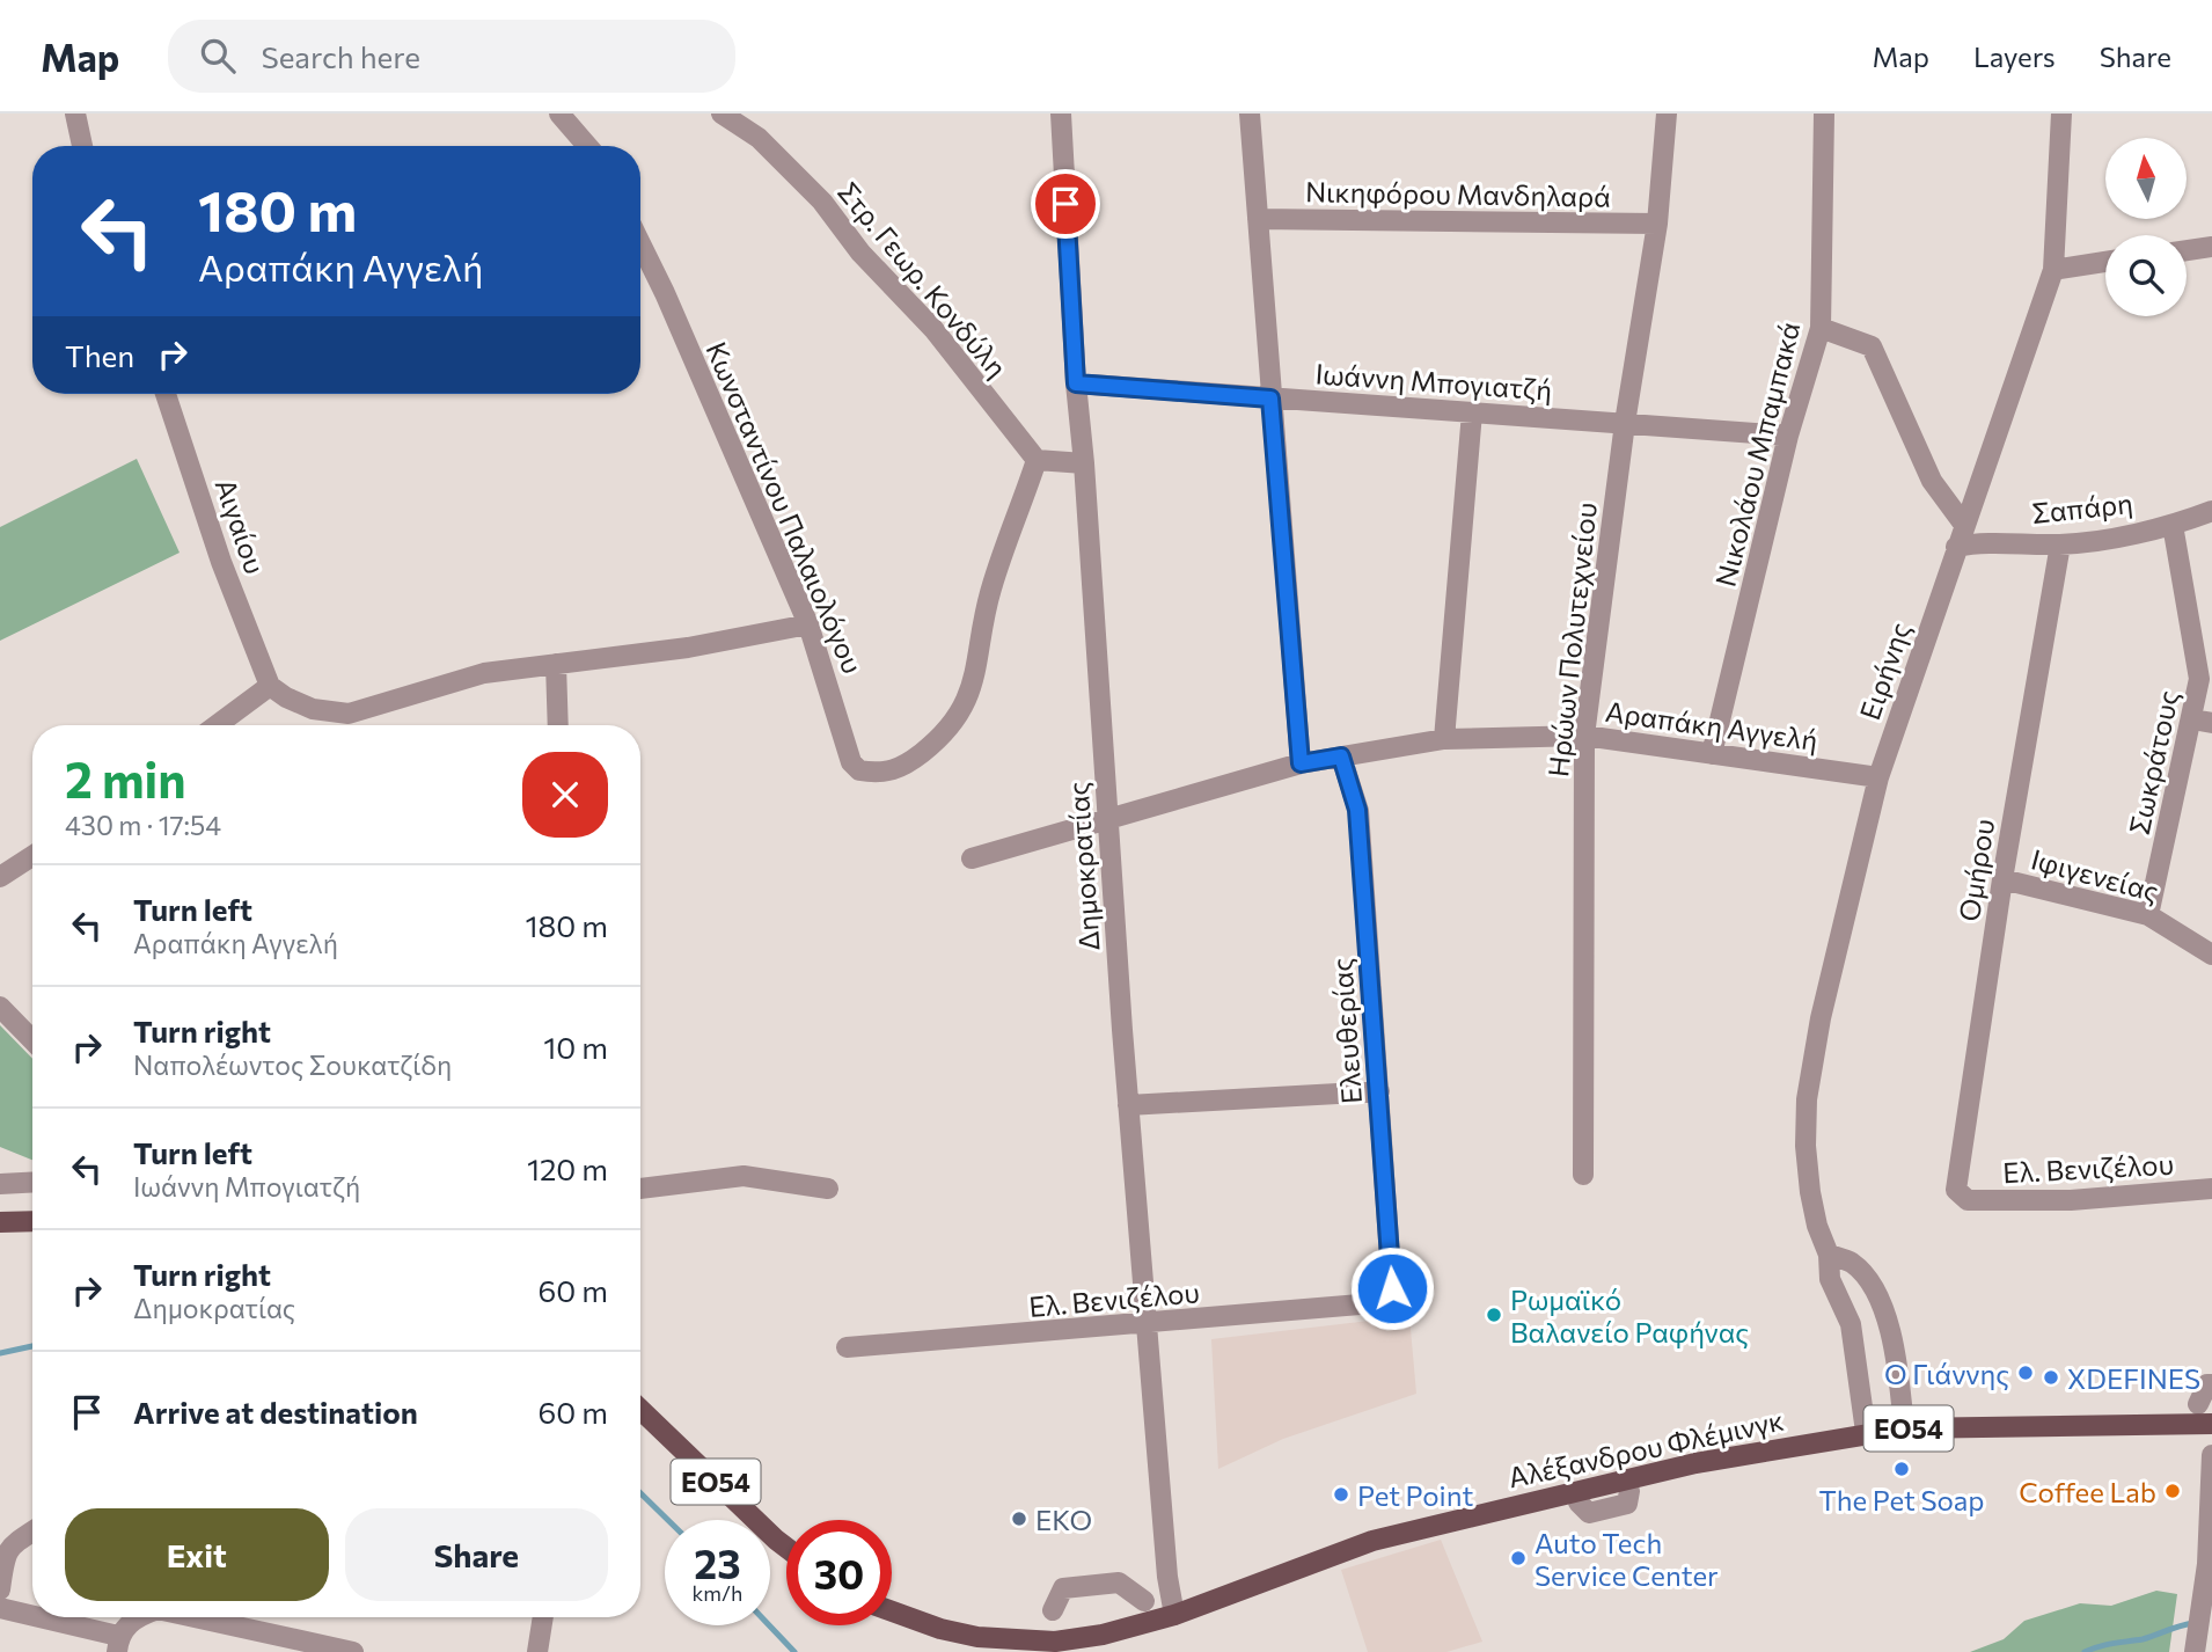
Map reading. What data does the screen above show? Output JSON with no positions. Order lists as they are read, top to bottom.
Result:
{
  "streets": {
    "main road": ["ΕΟ54", "Αλέξανδρου Φλέμινγκ"],
    "street": [
      "Νικηφόρου Μανδηλαρά",
      "Στρ. Γεωρ. Κονδύλη",
      "Ιωάννη Μπογιατζή",
      "Νικολάου Μπαμπακά",
      "Κωνσταντίνου Παλαιολόγου",
      "Σαπάρη",
      "Αιγαίου",
      "Ηρώων Πολυτεχνείου",
      "Ειρήνης",
      "Αραπάκη Αγγελή",
      "Σωκράτους",
      "Δημοκρατίας",
      "Ομήρου",
      "Ιφιγενείας",
      "Ελευθερίας",
      "Ελ. Βενιζέλου"
    ]
  },
  "crossings": [
    ["Νικηφόρου Μανδηλαρά", "Ηρώων Πολυτεχνείου"],
    ["Στρ. Γεωρ. Κονδύλη", "Κωνσταντίνου Παλαιολόγου"],
    ["Ιωάννη Μπογιατζή", "Νικολάου Μπαμπακά"],
    ["Ιωάννη Μπογιατζή", "Ηρώων Πολυτεχνείου"],
    ["Ιωάννη Μπογιατζή", "Δημοκρατίας"],
    ["Νικολάου Μπαμπακά", "Αραπάκη Αγγελή"],
    ["Σαπάρη", "Ειρήνης"],
    ["Σαπάρη", "Σωκράτους"],
    ["Σαπάρη", "Ομήρου"],
    ["Ηρώων Πολυτεχνείου", "Αραπάκη Αγγελή"],
    ["Ειρήνης", "Αραπάκη Αγγελή"],
    ["Ειρήνης", "Αλέξανδρου Φλέμινγκ"],
    ["Αραπάκη Αγγελή", "Δημοκρατίας"],
    ["Αραπάκη Αγγελή", "Ελευθερίας"],
    ["Σωκράτους", "Ιφιγενείας"],
    ["Δημοκρατίας", "Ελ. Βενιζέλου"],
    ["Δημοκρατίας", "Αλέξανδρου Φλέμινγκ"],
    ["Ομήρου", "Ιφιγενείας"],
    ["Ομήρου", "Ελ. Βενιζέλου"],
    ["Ελευθερίας", "Ελ. Βενιζέλου"]
  ],
  "places": [
    "Ρωμαϊκό Βαλανείο Ραφήνας",
    "Ο Γιάννης",
    "XDEFINES",
    "The Pet Soap",
    "Coffee Lab",
    "Pet Point",
    "EKO",
    "Auto Tech Service Center"
  ],
  "north": "top",
  "page": {
    "header": "Map",
    "search": "Search here",
    "nav": ["Map", "Layers", "Share"],
    "turn": ["180 m", "Αραπάκη Αγγελή"],
    "then": "Then",
    "heading": ["2 min", "430 m · 17:54"],
    "list": [
      {
        "name": "Turn left",
        "note": "Αραπάκη Αγγελή",
        "value": "180 m"
      },
      {
        "name": "Turn right",
        "note": "Ναπολέωντος Σουκατζίδη",
        "value": "10 m"
      },
      {
        "name": "Turn left",
        "note": "Ιωάννη Μπογιατζή",
        "value": "120 m"
      },
      {
        "name": "Turn right",
        "note": "Δημοκρατίας",
        "value": "60 m"
      },
      {
        "name": "Arrive at destination",
        "value": "60 m"
      }
    ],
    "buttons": ["Exit", "Share"],
    "speed": "23 km/h",
    "limit": "30"
  }
}
